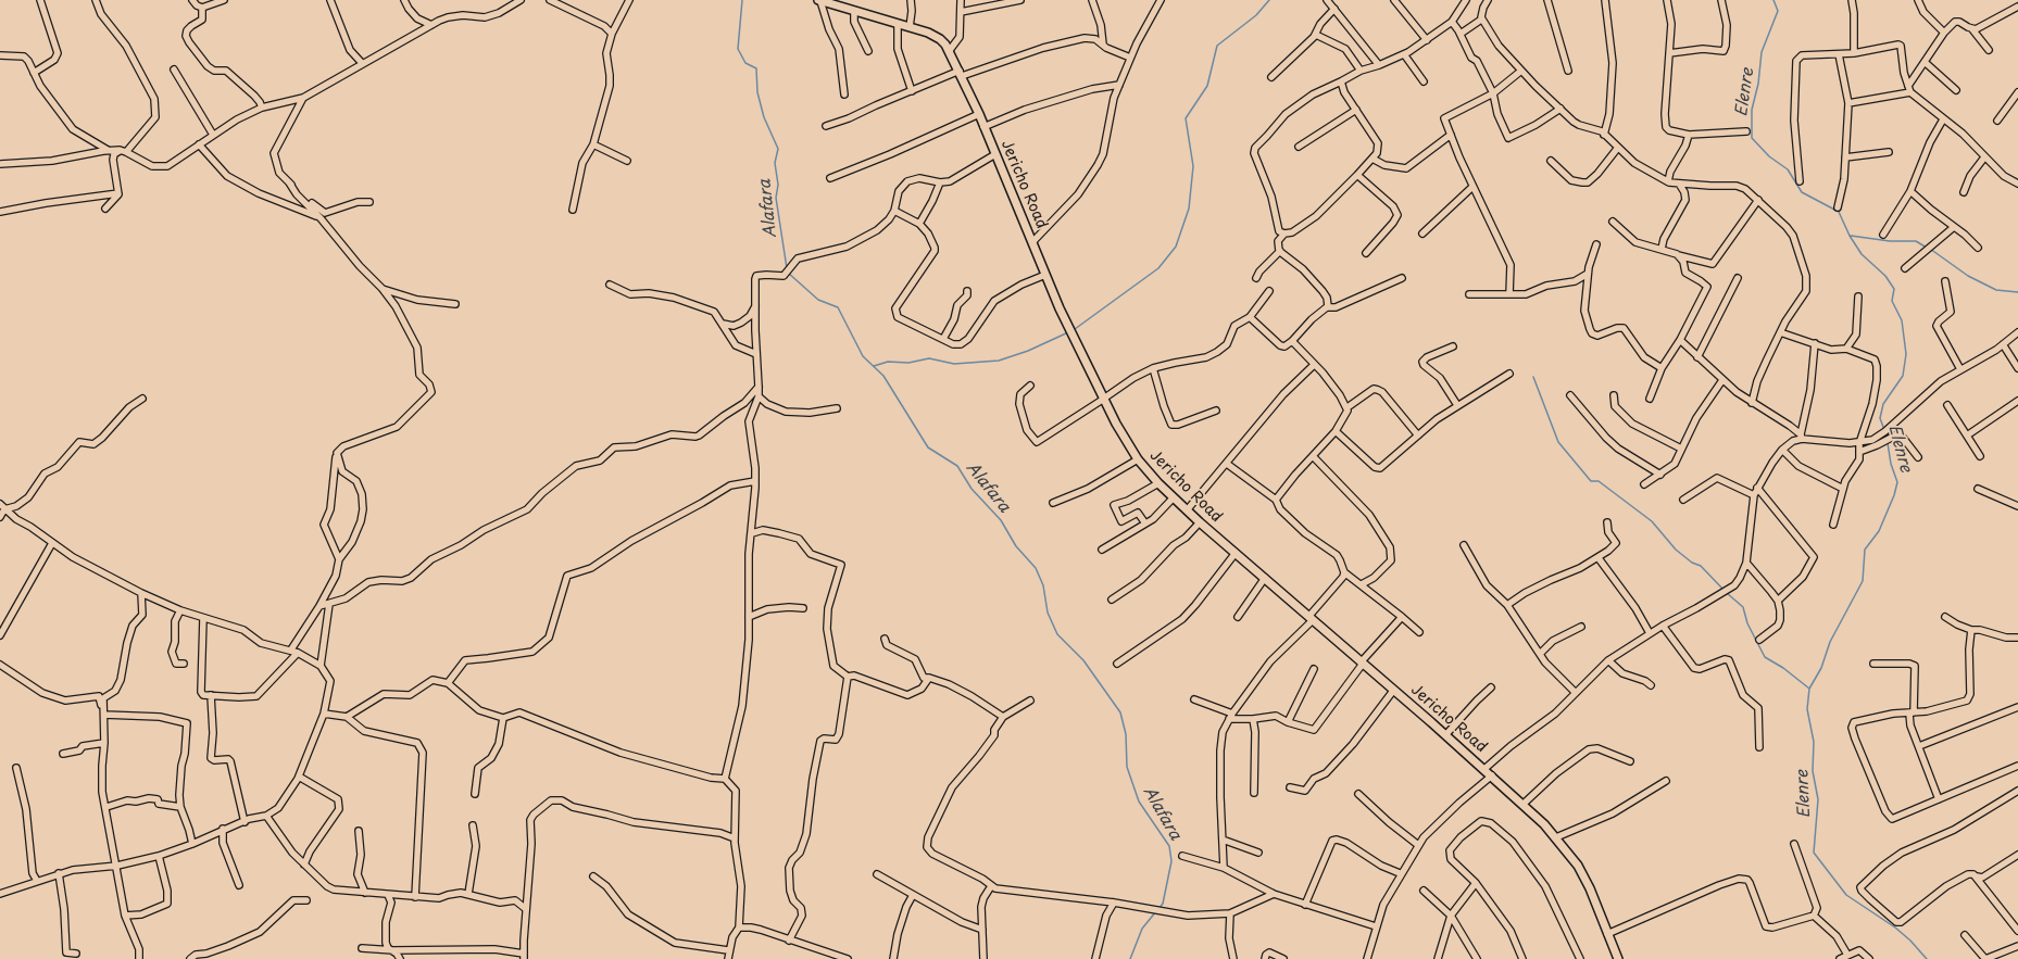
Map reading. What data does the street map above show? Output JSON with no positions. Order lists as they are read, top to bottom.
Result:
{
  "streets": {
    "street": ["Jericho Road"]
  },
  "water": ["Elenre", "Alafara"]
}
